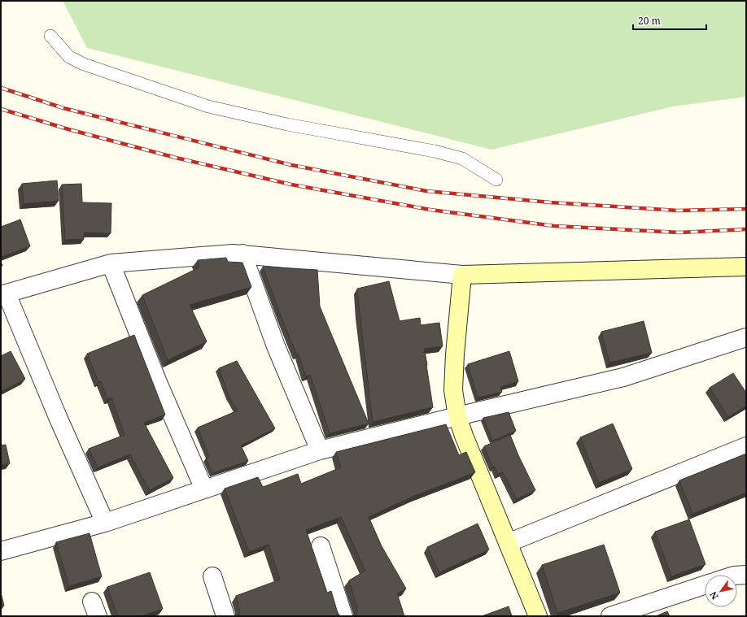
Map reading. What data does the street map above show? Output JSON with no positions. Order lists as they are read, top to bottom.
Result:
{
  "scale_bar": "20 m",
  "north": "bottom left"
}
